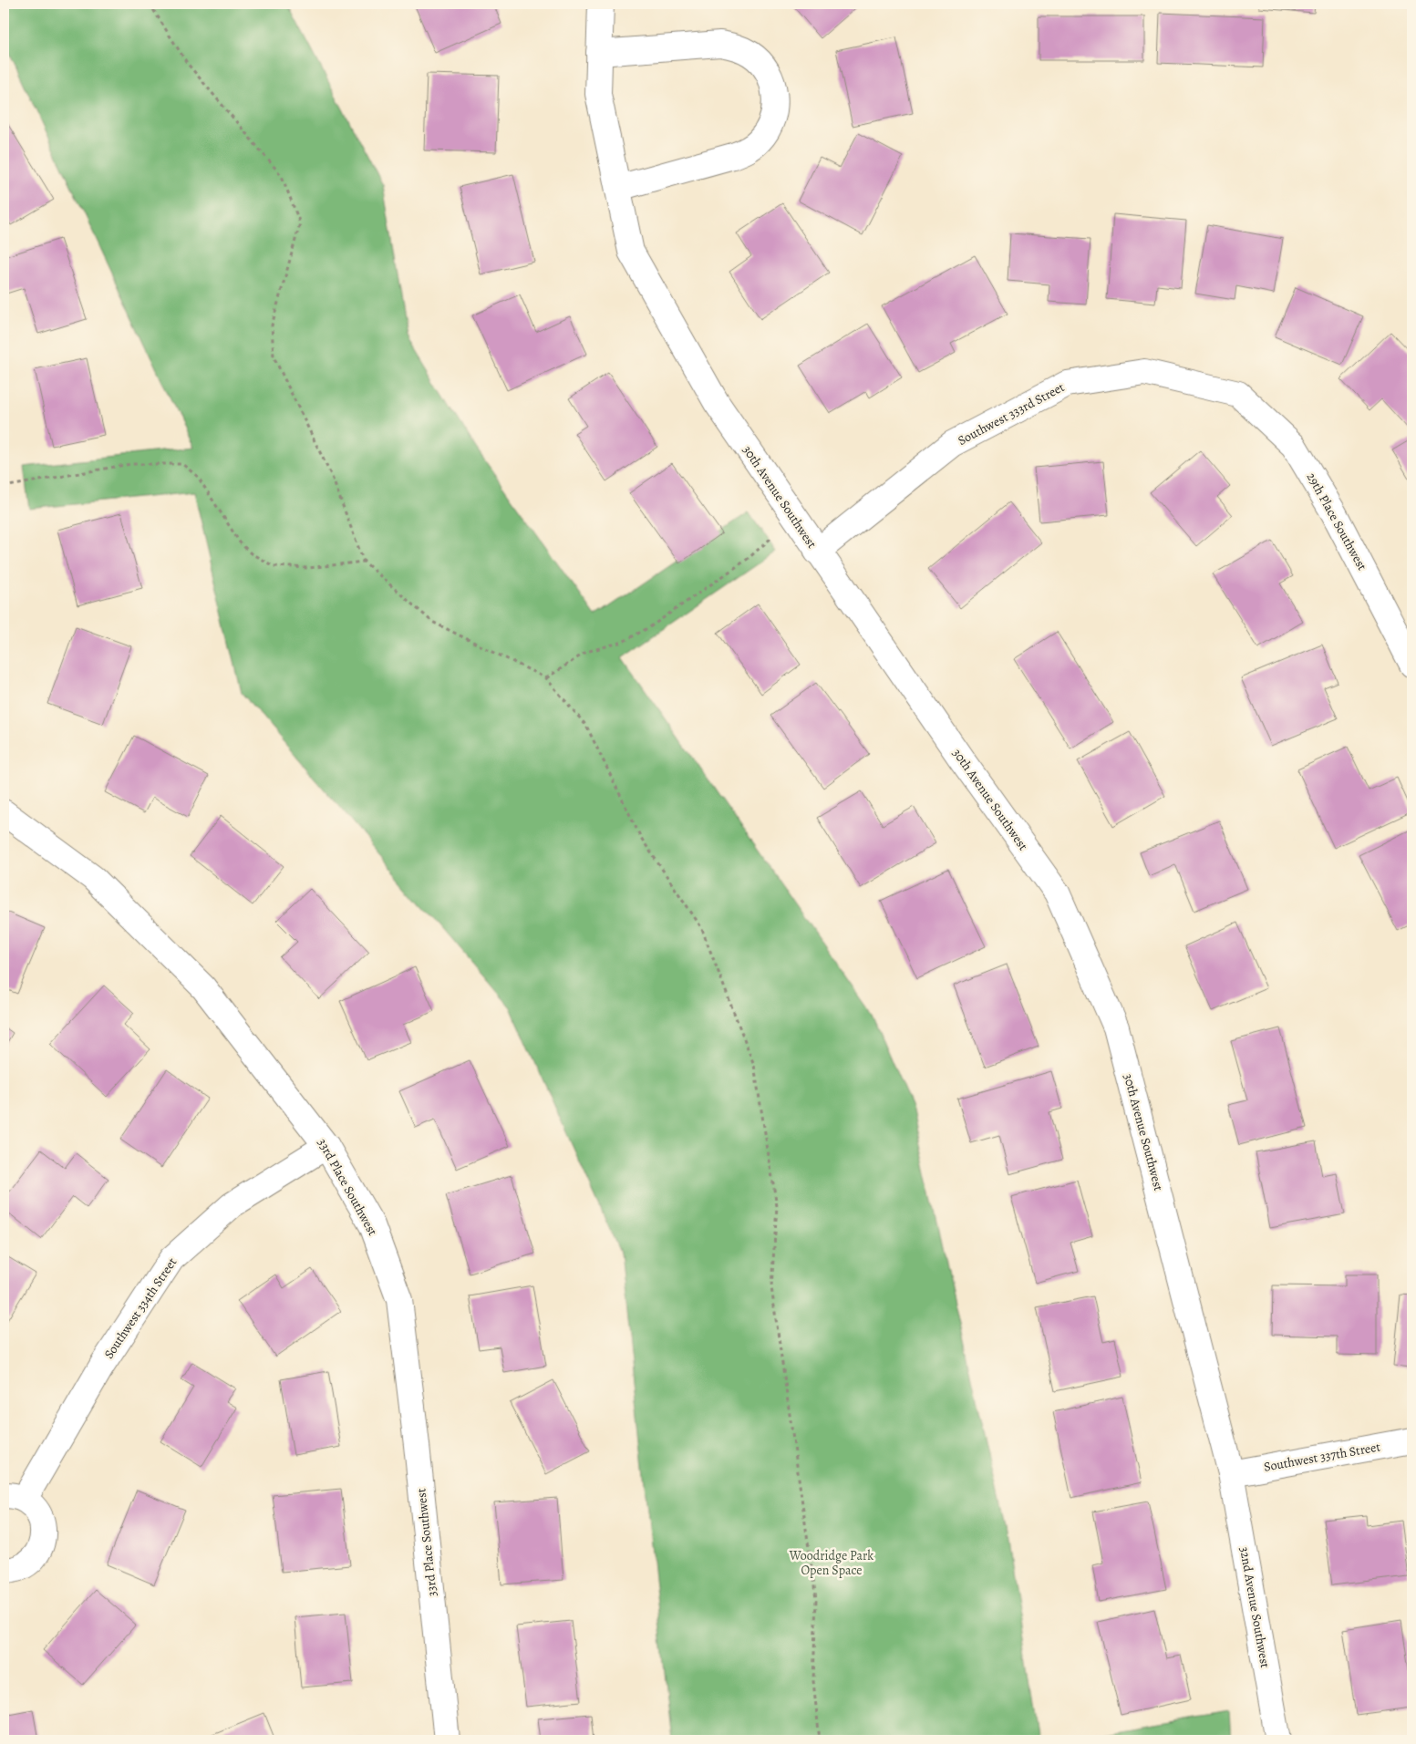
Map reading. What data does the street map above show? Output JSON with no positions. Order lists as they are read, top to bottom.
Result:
{
  "streets": {
    "street": [
      "Southwest 333rd Street",
      "30th Avenue Southwest",
      "29th Place Southwest",
      "33rd Place Southwest",
      "Southwest 334th Street",
      "Southwest 337th Street",
      "32nd Avenue Southwest"
    ]
  },
  "crossings": [
    ["Southwest 333rd Street", "30th Avenue Southwest"],
    ["Southwest 333rd Street", "29th Place Southwest"],
    ["30th Avenue Southwest", "Southwest 337th Street"],
    ["30th Avenue Southwest", "32nd Avenue Southwest"],
    ["33rd Place Southwest", "Southwest 334th Street"],
    ["Southwest 337th Street", "32nd Avenue Southwest"]
  ],
  "parks": ["Woodridge Park Open Space"]
}
